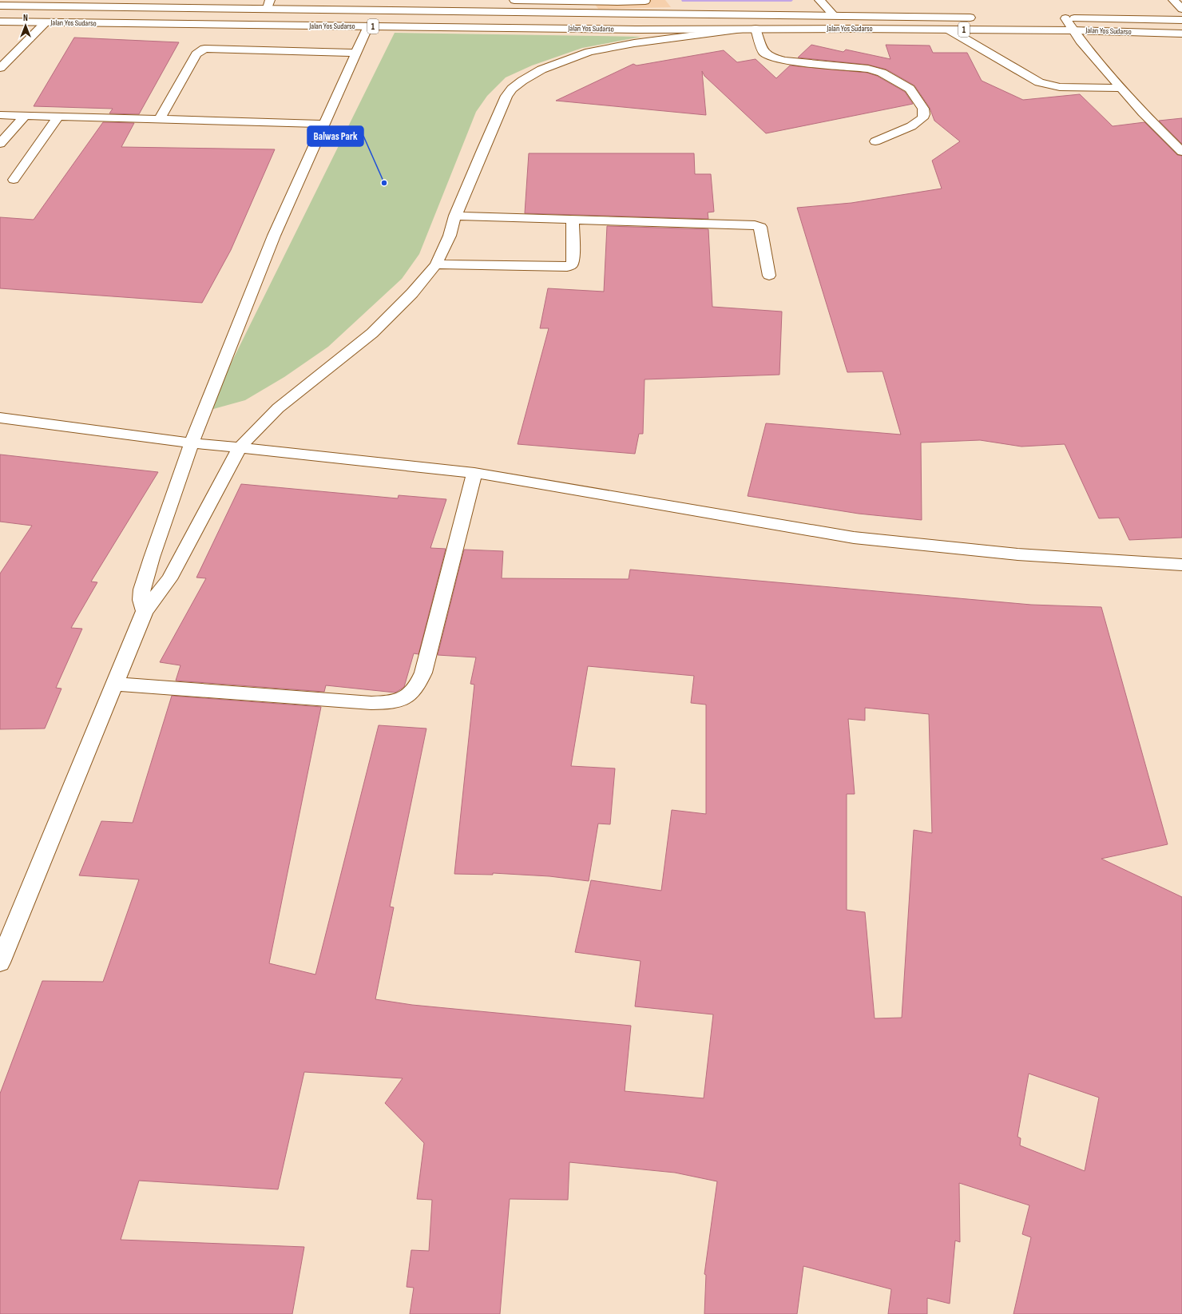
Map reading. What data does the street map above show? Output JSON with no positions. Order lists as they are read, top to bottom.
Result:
{
  "streets": {
    "main road": ["Jalan Yos Sudarso", "1"]
  },
  "places": ["Balwas Park"],
  "north": "top"
}
